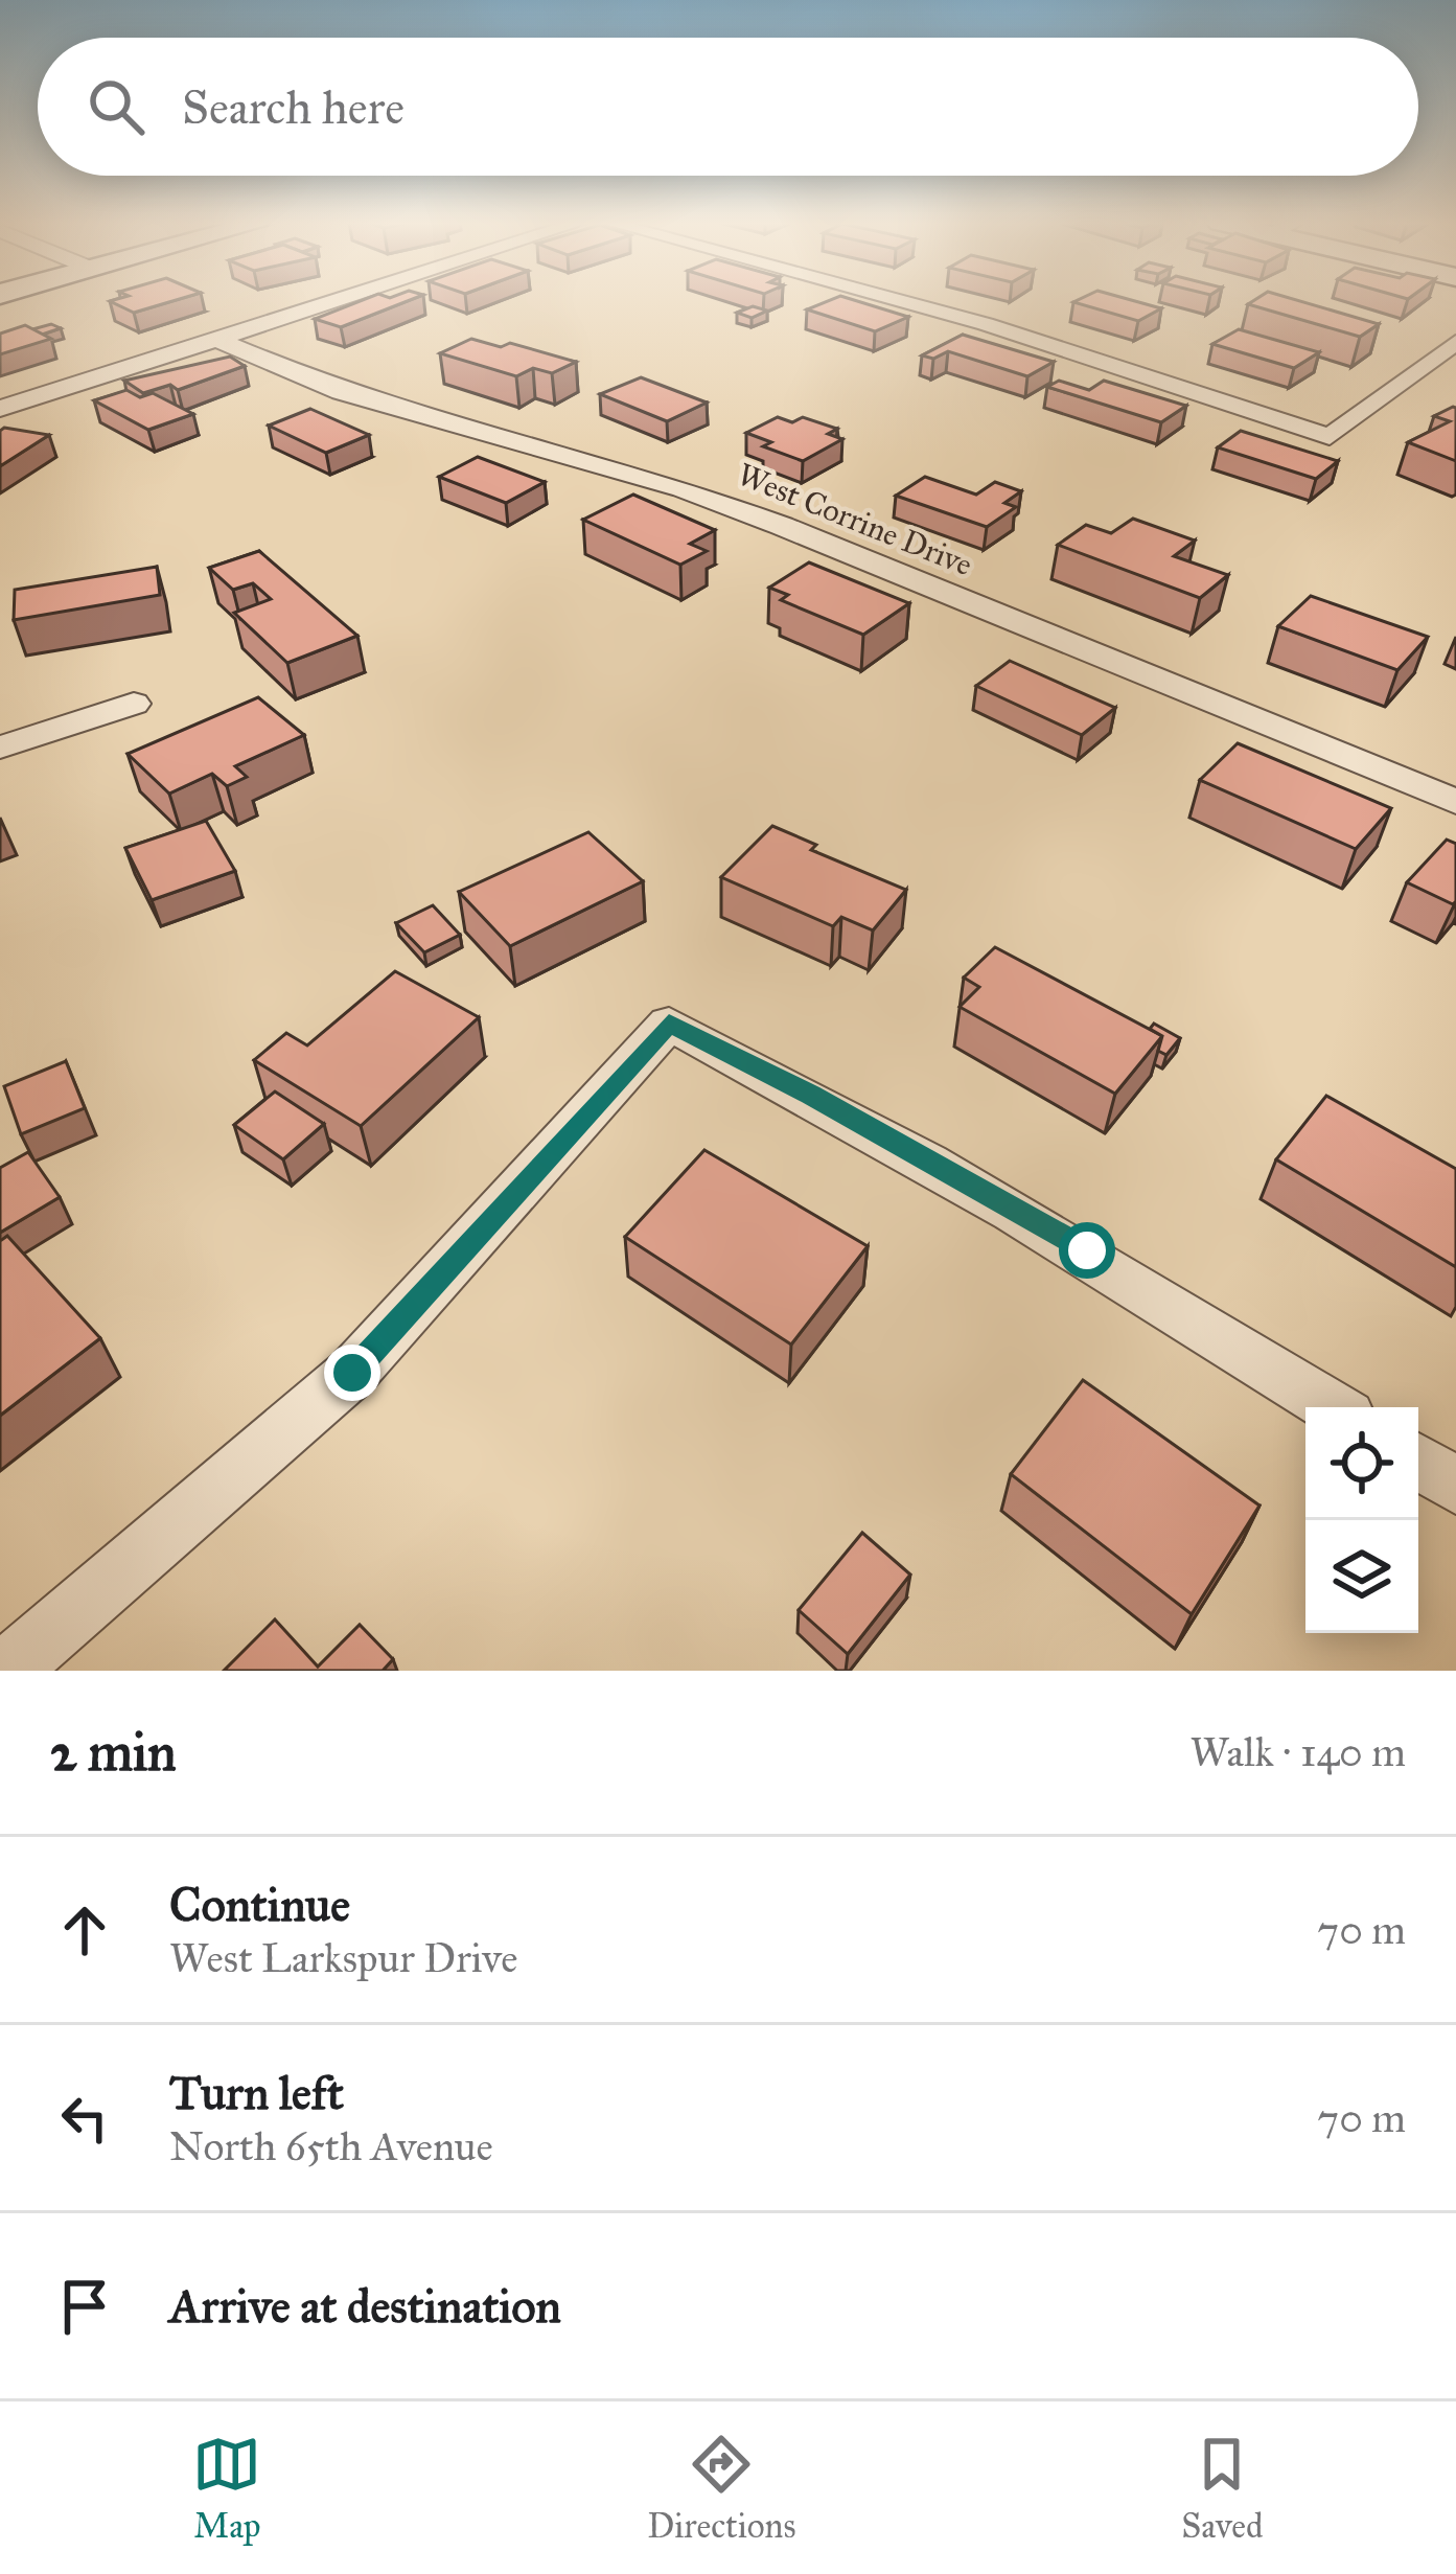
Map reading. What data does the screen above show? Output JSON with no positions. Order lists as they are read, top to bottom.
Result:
{
  "streets": {
    "street": ["West Corrine Drive"]
  },
  "page": {
    "search": "Search here",
    "heading": ["2 min", "Walk · 140 m"],
    "list": [
      ["Continue", "West Larkspur Drive", "70 m"],
      ["Turn left", "North 65th Avenue", "70 m"],
      "Arrive at destination"
    ],
    "nav": ["Map", "Directions", "Saved"]
  }
}
